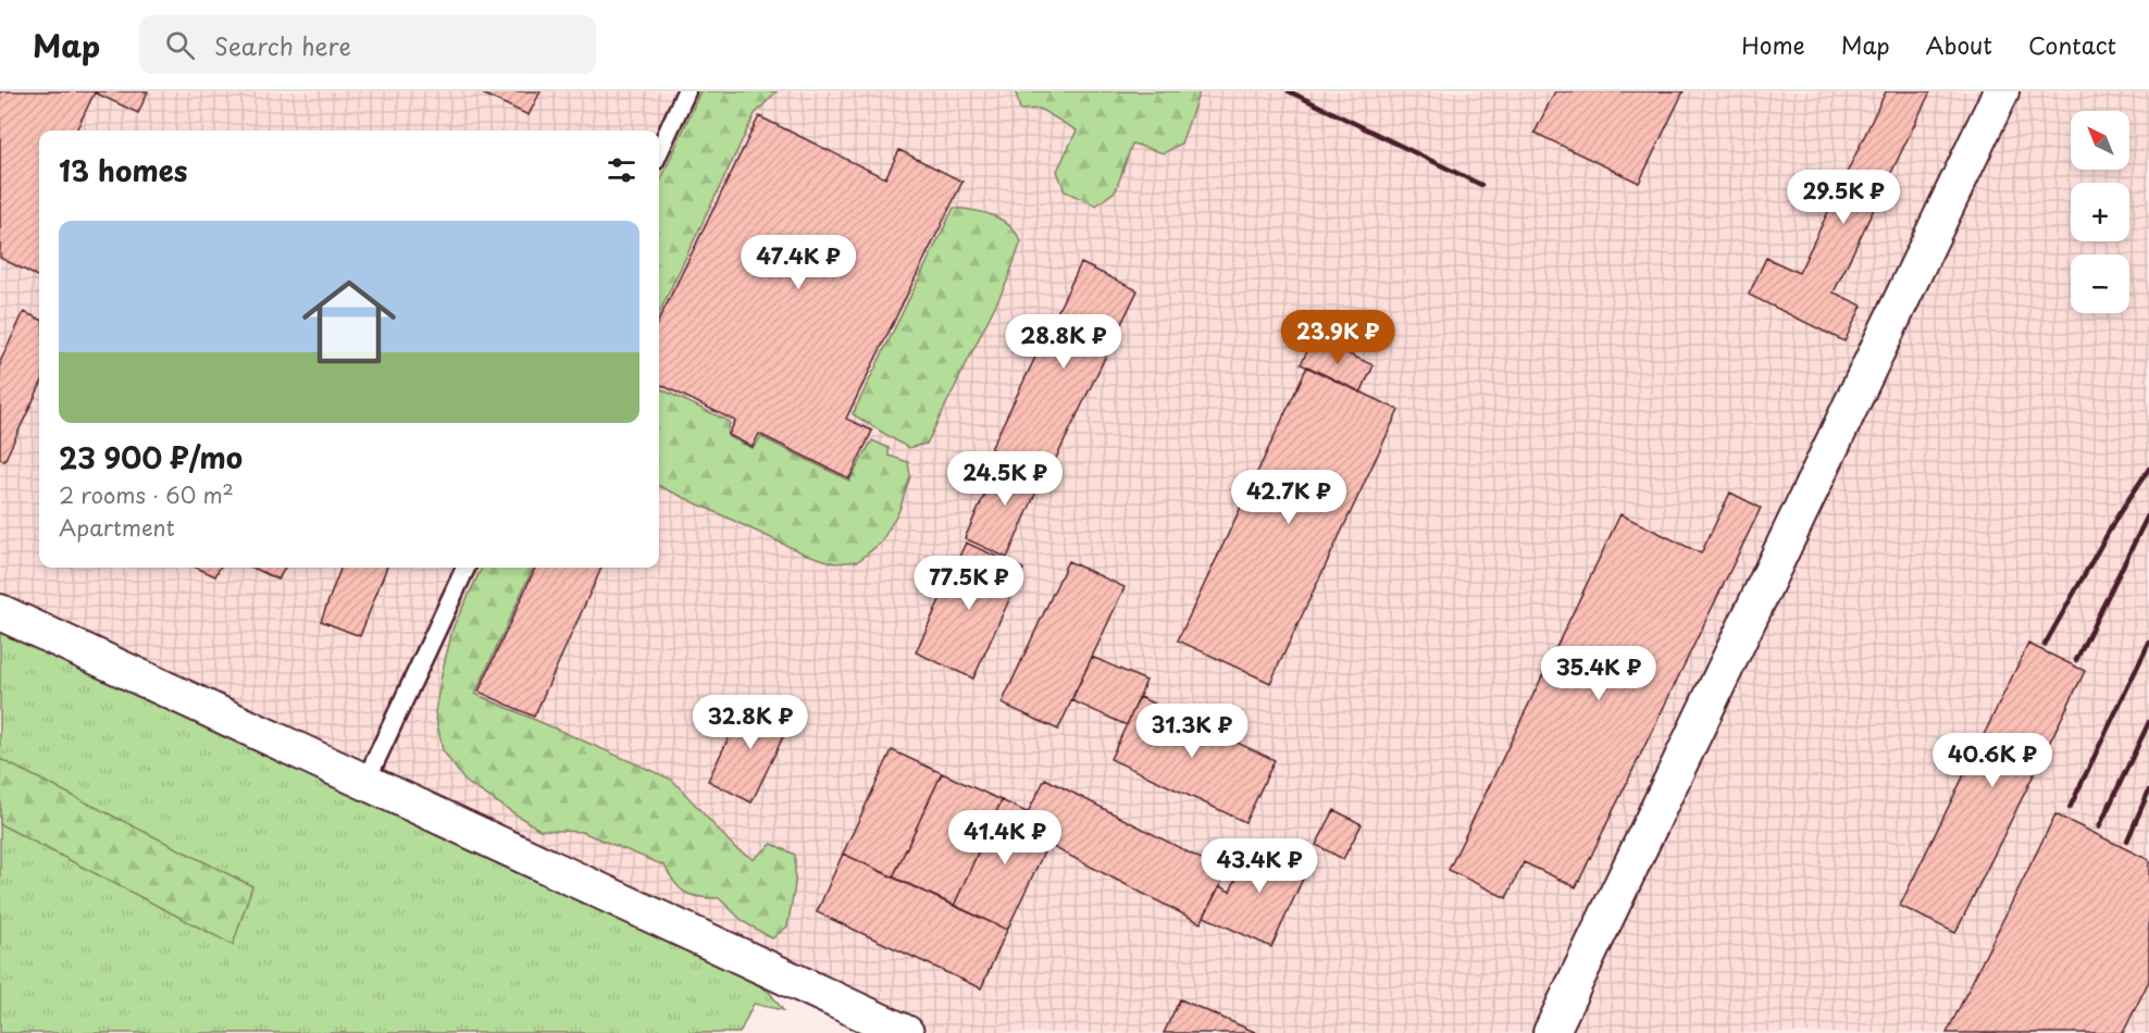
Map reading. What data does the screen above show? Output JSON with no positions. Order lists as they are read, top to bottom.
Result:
{
  "north": "top left",
  "page": {
    "header": "Map",
    "search": "Search here",
    "nav": [
      "Home",
      "Map",
      "About",
      "Contact"
    ],
    "map_buttons": ["+", "−"],
    "heading": "13 homes",
    "price": [
      "29.5K ₽",
      "47.4K ₽",
      "23.9K ₽",
      "28.8K ₽",
      "24.5K ₽",
      "42.7K ₽",
      "77.5K ₽",
      "35.4K ₽",
      "32.8K ₽",
      "31.3K ₽",
      "40.6K ₽",
      "41.4K ₽",
      "43.4K ₽"
    ],
    "list": [
      {
        "name": "23 900 ₽/mo",
        "note": "2 rooms · 60 m² · Apartment"
      }
    ]
  }
}
